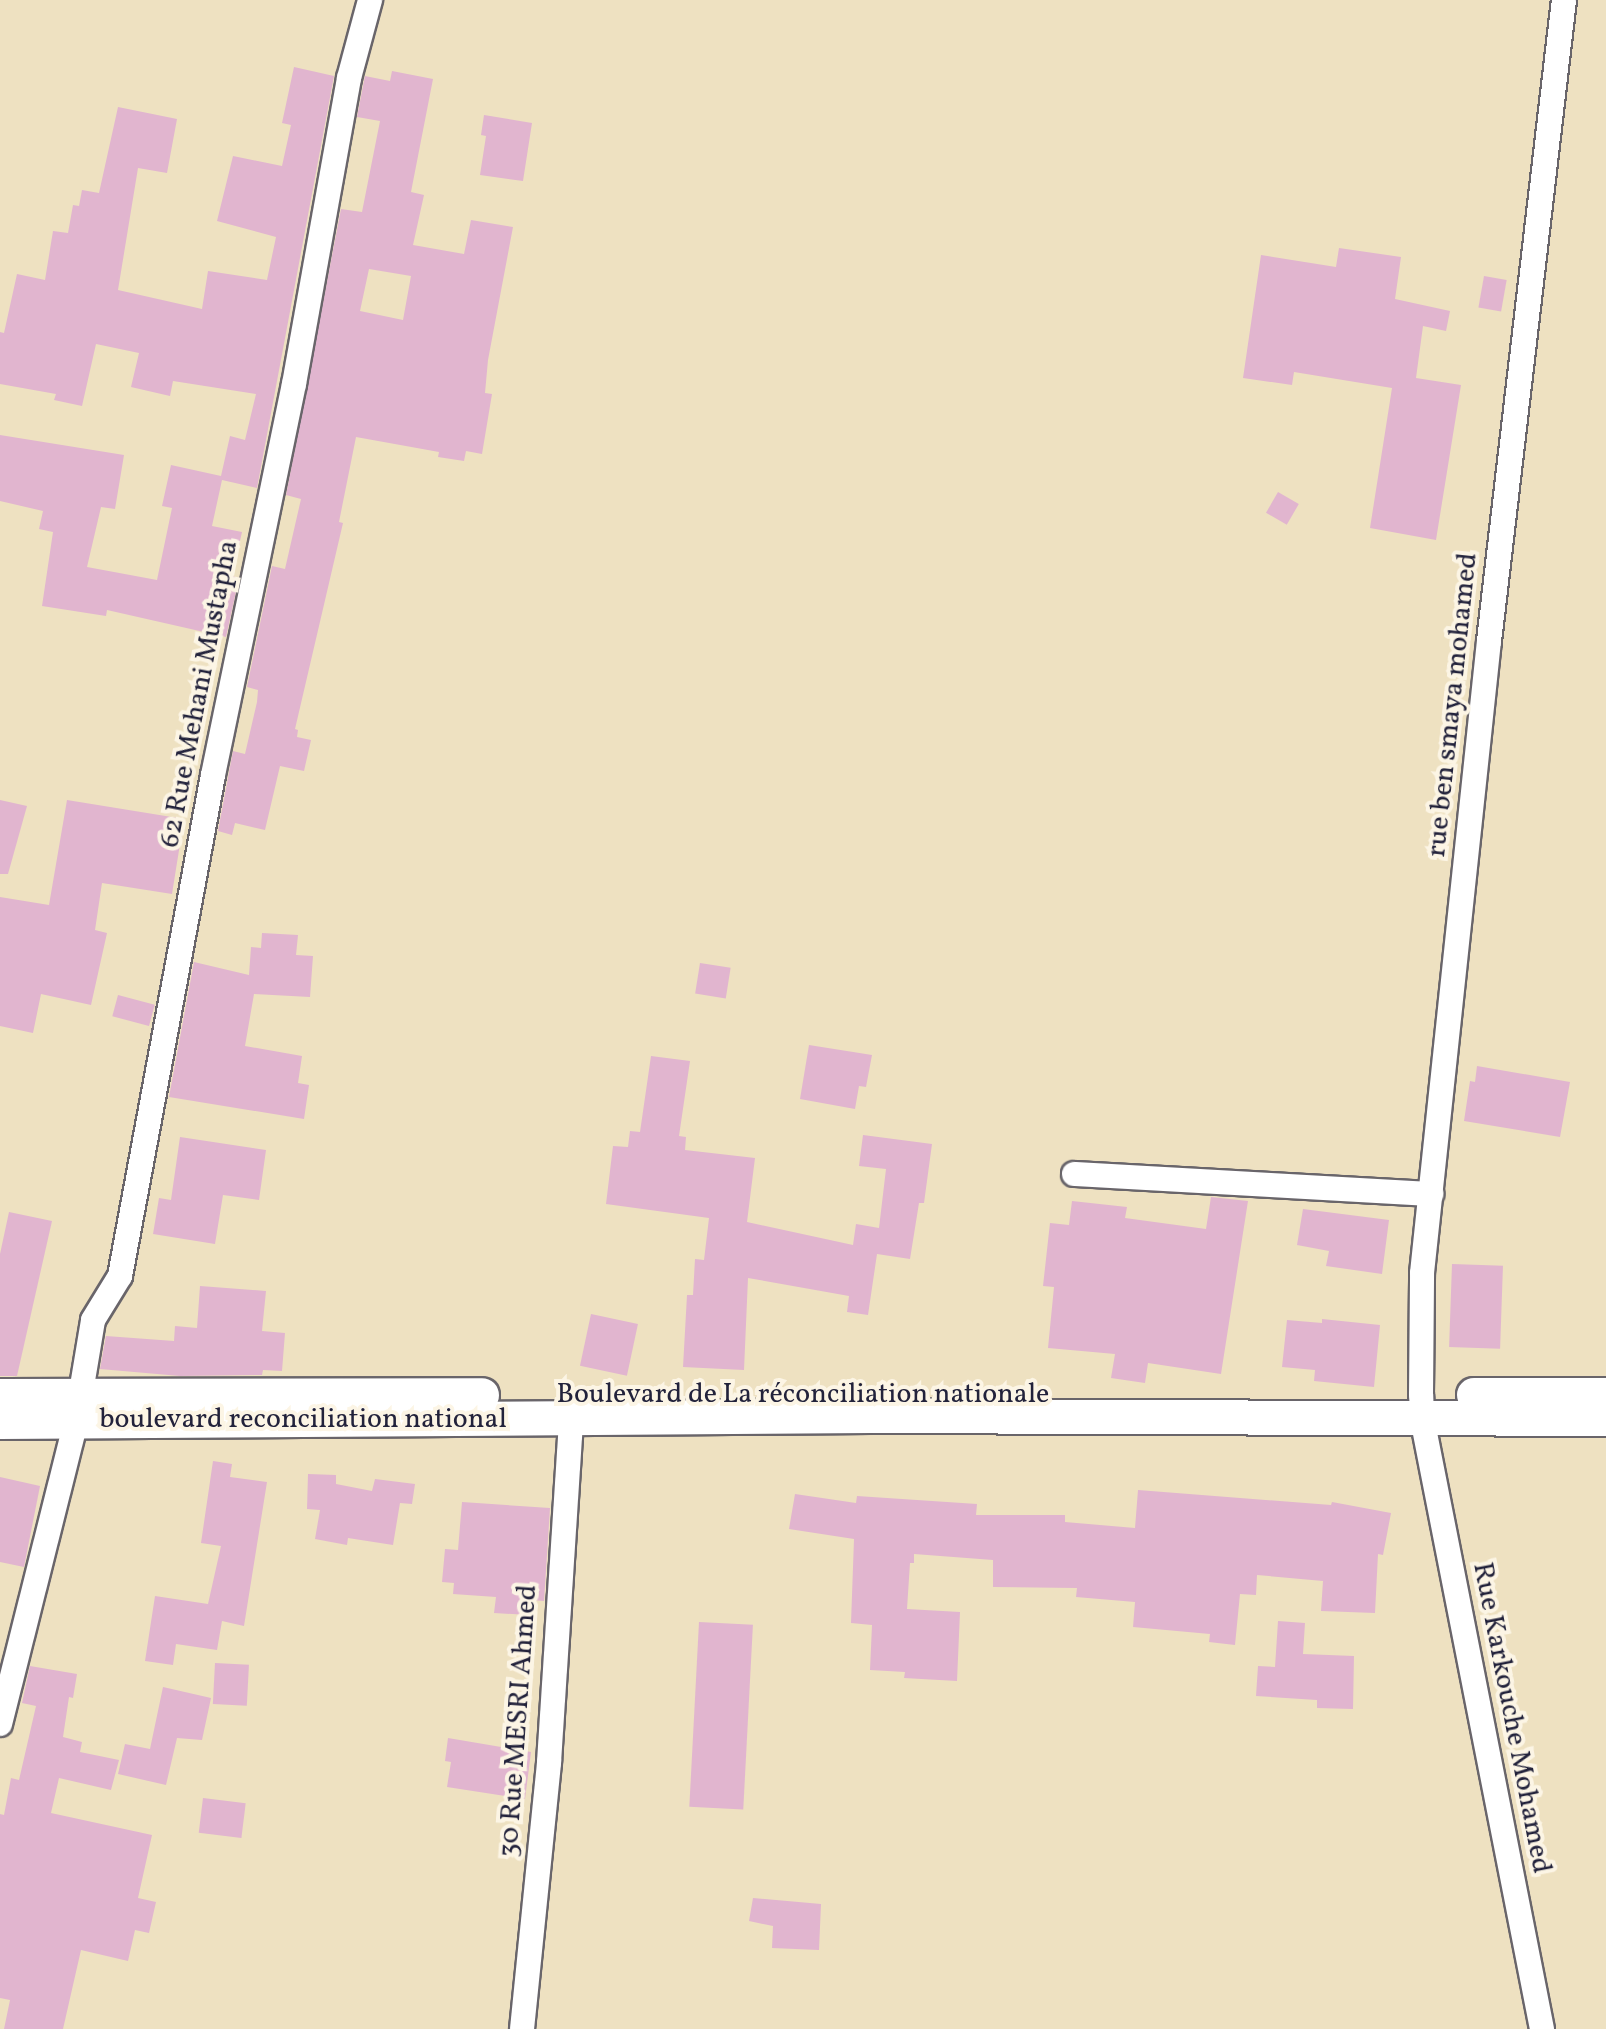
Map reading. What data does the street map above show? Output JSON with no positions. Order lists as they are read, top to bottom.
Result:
{
  "streets": {
    "highway": ["Boulevard de La réconciliation nationale", "boulevard reconciliation national"],
    "street": [
      "62 Rue Mehani Mustapha",
      "rue ben smaya mohamed",
      "Rue Karkouche Mohamed",
      "30 Rue MESRI Ahmed"
    ]
  },
  "crossings": [
    ["62 Rue Mehani Mustapha", "Boulevard de La réconciliation nationale"],
    ["62 Rue Mehani Mustapha", "boulevard reconciliation national"],
    ["rue ben smaya mohamed", "Boulevard de La réconciliation nationale"],
    ["rue ben smaya mohamed", "boulevard reconciliation national"],
    ["rue ben smaya mohamed", "Rue Karkouche Mohamed"],
    ["Boulevard de La réconciliation nationale", "boulevard reconciliation national"],
    ["Boulevard de La réconciliation nationale", "Rue Karkouche Mohamed"],
    ["boulevard reconciliation national", "Rue Karkouche Mohamed"],
    ["boulevard reconciliation national", "30 Rue MESRI Ahmed"]
  ]
}
